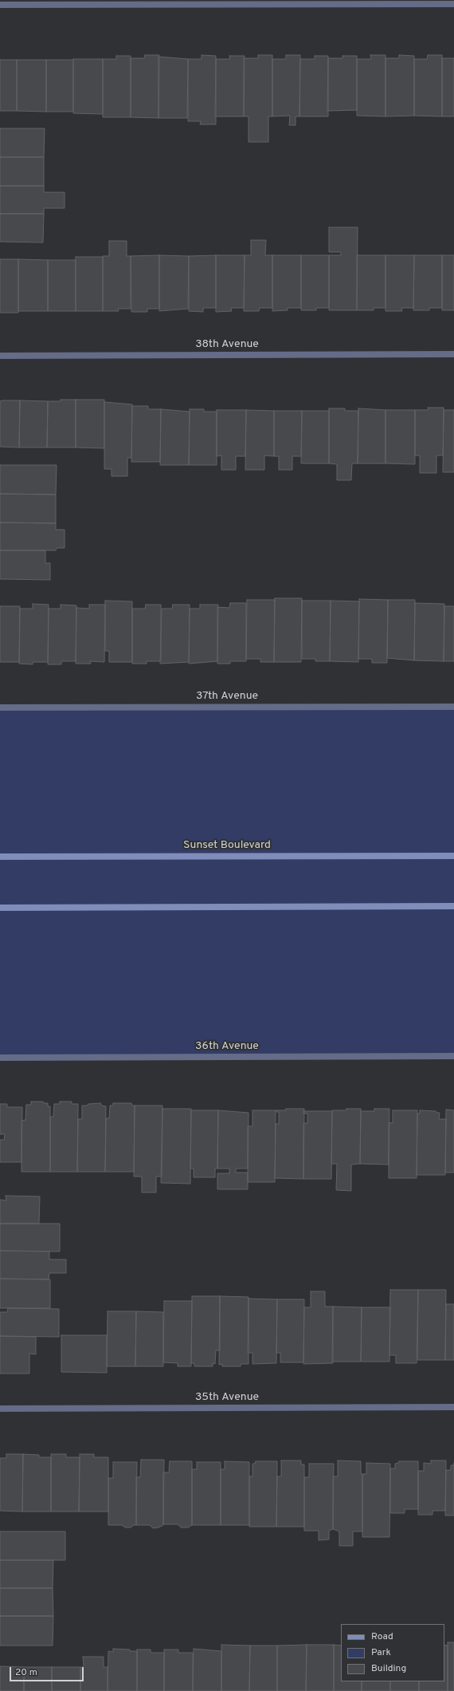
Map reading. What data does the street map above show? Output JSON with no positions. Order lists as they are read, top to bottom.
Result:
{
  "streets": {
    "main road": ["Sunset Boulevard"],
    "street": [
      "38th Avenue",
      "37th Avenue",
      "36th Avenue",
      "35th Avenue"
    ]
  },
  "legend": ["Road", "Park", "Building"],
  "scale_bar": "20 m"
}
